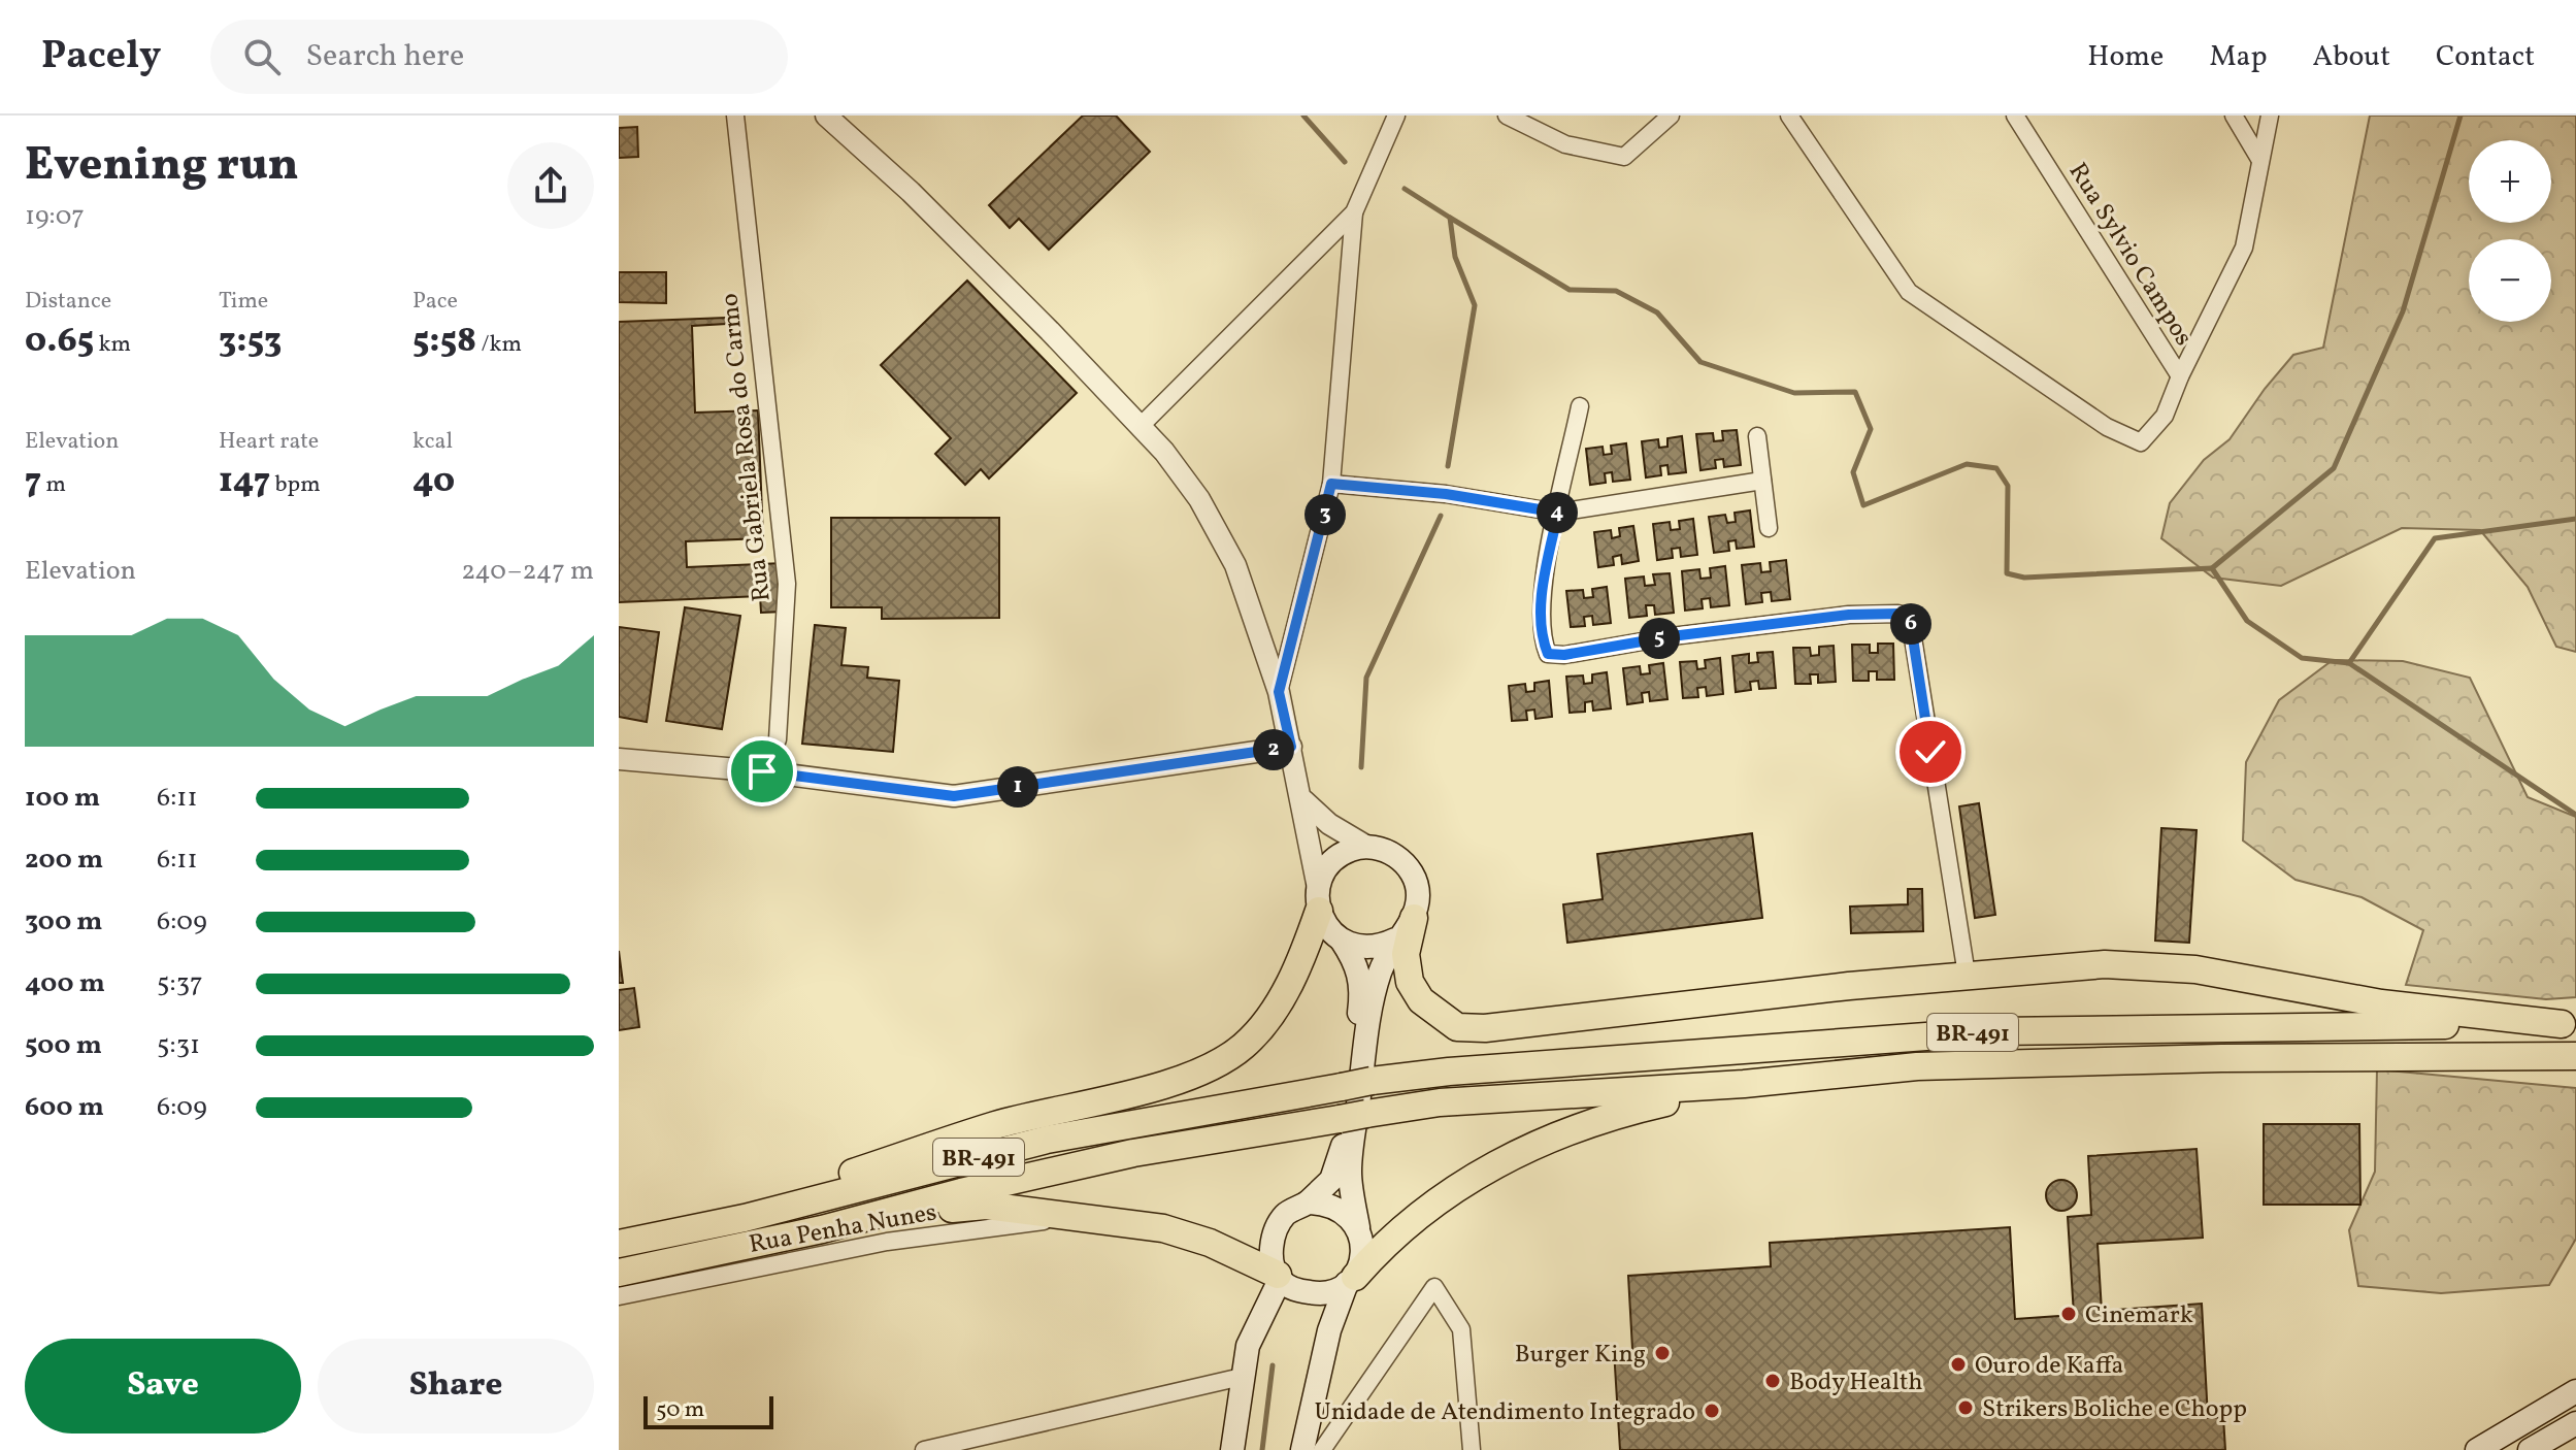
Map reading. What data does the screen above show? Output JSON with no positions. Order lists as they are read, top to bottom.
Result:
{
  "streets": {
    "highway": ["BR-491"],
    "street": ["Rua Sylvio Campos", "Rua Gabriela Rosa do Carmo", "Rua Penha Nunes"]
  },
  "places": [
    "Cinemark",
    "Burger King",
    "Ouro de Kaffa",
    "Body Health",
    "Strikers Boliche e Chopp",
    "Unidade de Atendimento Integrado"
  ],
  "scale_bar": "50 m",
  "page": {
    "header": "Pacely",
    "search": "Search here",
    "nav": [
      "Home",
      "Map",
      "About",
      "Contact"
    ],
    "heading": ["Evening run", "19:07"],
    "map_buttons": ["+", "−"],
    "stats": [
      ["Distance", "0.65 km"],
      ["Time", "3:53"],
      ["Pace", "5:58 /km"],
      ["Elevation", "7 m"],
      ["Heart rate", "147 bpm"],
      ["kcal", "40"]
    ],
    "pins": [
      "4",
      "3",
      "6",
      "5",
      "2",
      "1"
    ],
    "chart": ["Elevation", "240–247 m"],
    "list": [
      {
        "name": "100 m",
        "note": "6:11"
      },
      {
        "name": "200 m",
        "note": "6:11"
      },
      {
        "name": "300 m",
        "note": "6:09"
      },
      {
        "name": "400 m",
        "note": "5:37"
      },
      {
        "name": "500 m",
        "note": "5:31"
      },
      {
        "name": "600 m",
        "note": "6:09"
      }
    ],
    "buttons": ["Save", "Share"],
    "scale": "50 m"
  }
}
